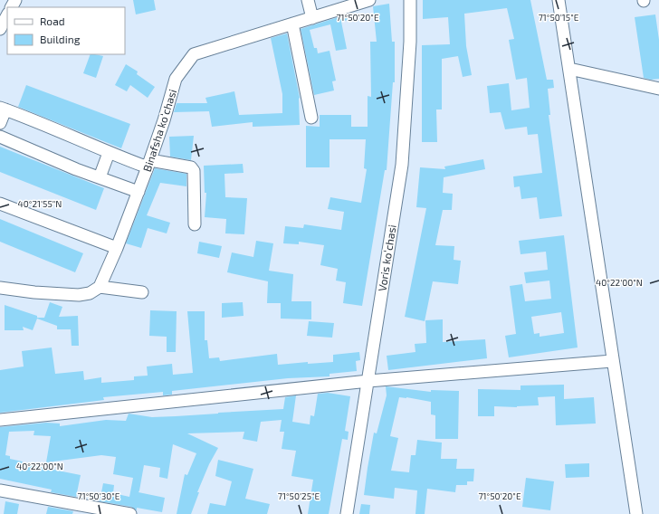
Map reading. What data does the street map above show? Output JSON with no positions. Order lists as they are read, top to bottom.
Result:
{
  "streets": {
    "street": ["Binafsha koʻchasi", "Voris koʻchasi"]
  },
  "legend": ["Road", "Building"],
  "coordinates": [
    "71°50'20\"E",
    "71°50'15\"E",
    "40°21'55\"N",
    "40°22'00\"N",
    "71°50'30\"E",
    "71°50'25\"E"
  ]
}
